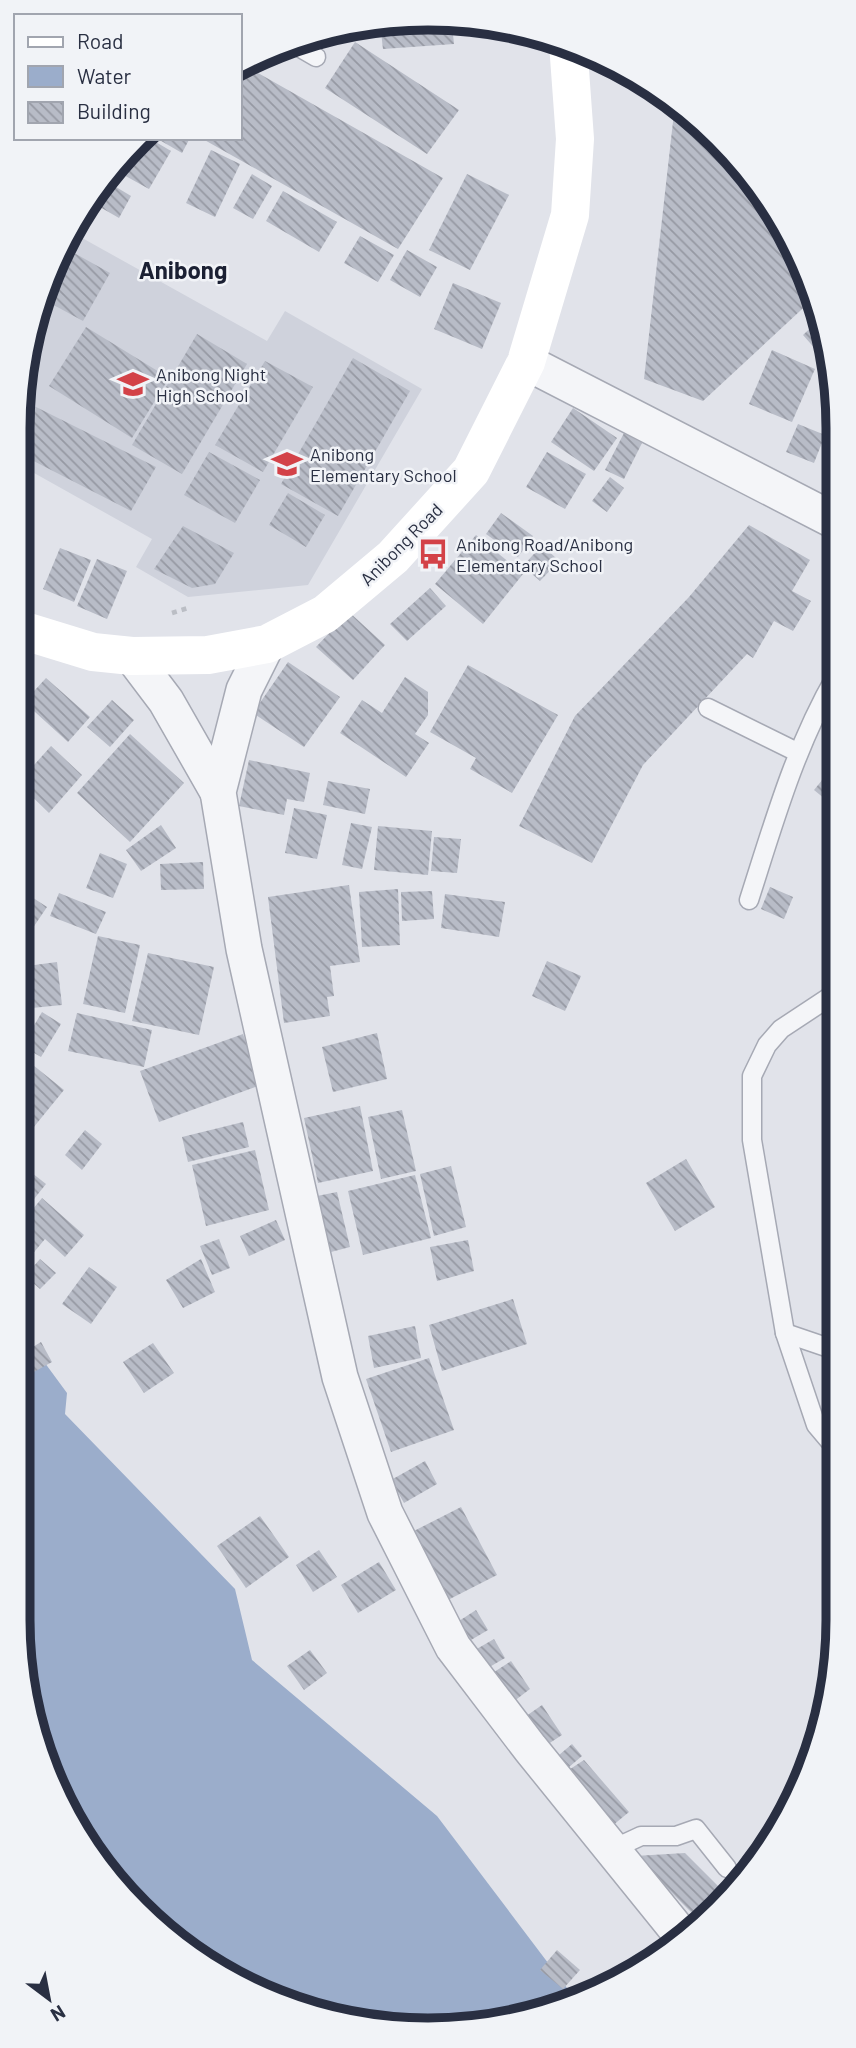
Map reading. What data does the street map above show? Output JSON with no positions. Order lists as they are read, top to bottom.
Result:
{
  "streets": {
    "main road": ["Anibong Road"]
  },
  "districts": ["Anibong"],
  "places": {
    "school or university": ["Anibong Night High School", "Anibong Elementary School"],
    "bus stop": ["Anibong Road/Anibong Elementary School"]
  },
  "legend": ["Road", "Water", "Building"],
  "north": "bottom right"
}
